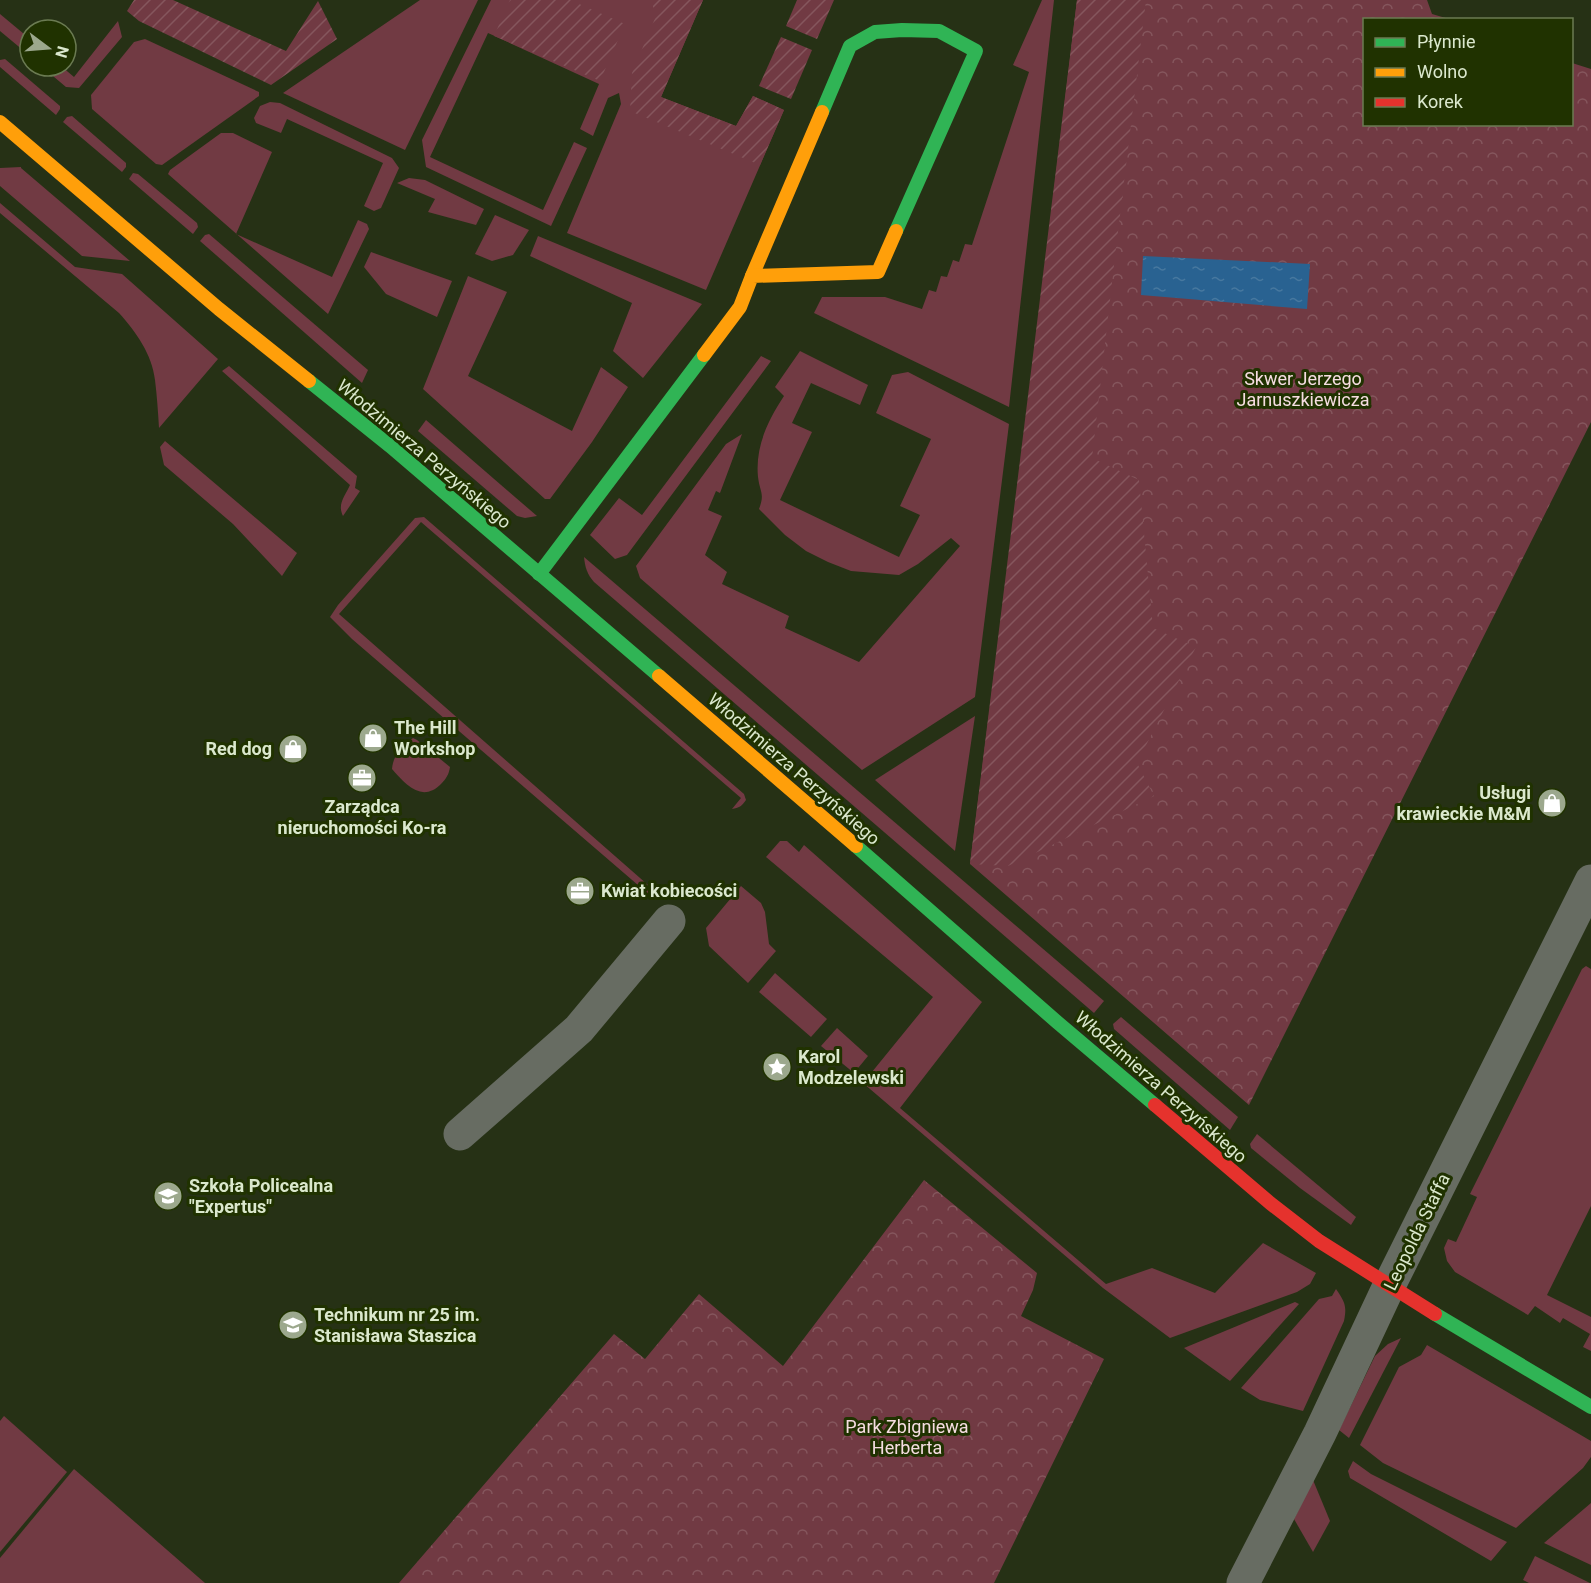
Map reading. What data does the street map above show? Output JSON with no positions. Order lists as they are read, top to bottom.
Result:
{
  "streets": {
    "street": ["Włodzimierza Perzyńskiego", "Leopolda Staffa"]
  },
  "crossings": [
    ["Włodzimierza Perzyńskiego", "Leopolda Staffa"]
  ],
  "parks": ["Skwer Jerzego Jarnuszkiewicza", "Park Zbigniewa Herberta"],
  "places": {
    "shop": ["The Hill Workshop", "Red dog", "Usługi krawieckie M&M"],
    "office": ["Zarządca nieruchomości Ko-ra", "Kwiat kobiecości"],
    "place": ["Karol Modzelewski"],
    "school or university": ["Szkoła Policealna \"Expertus\"", "Technikum nr 25 im. Stanisława Staszica"]
  },
  "legend": ["Płynnie", "Wolno", "Korek"],
  "north": "right"
}
